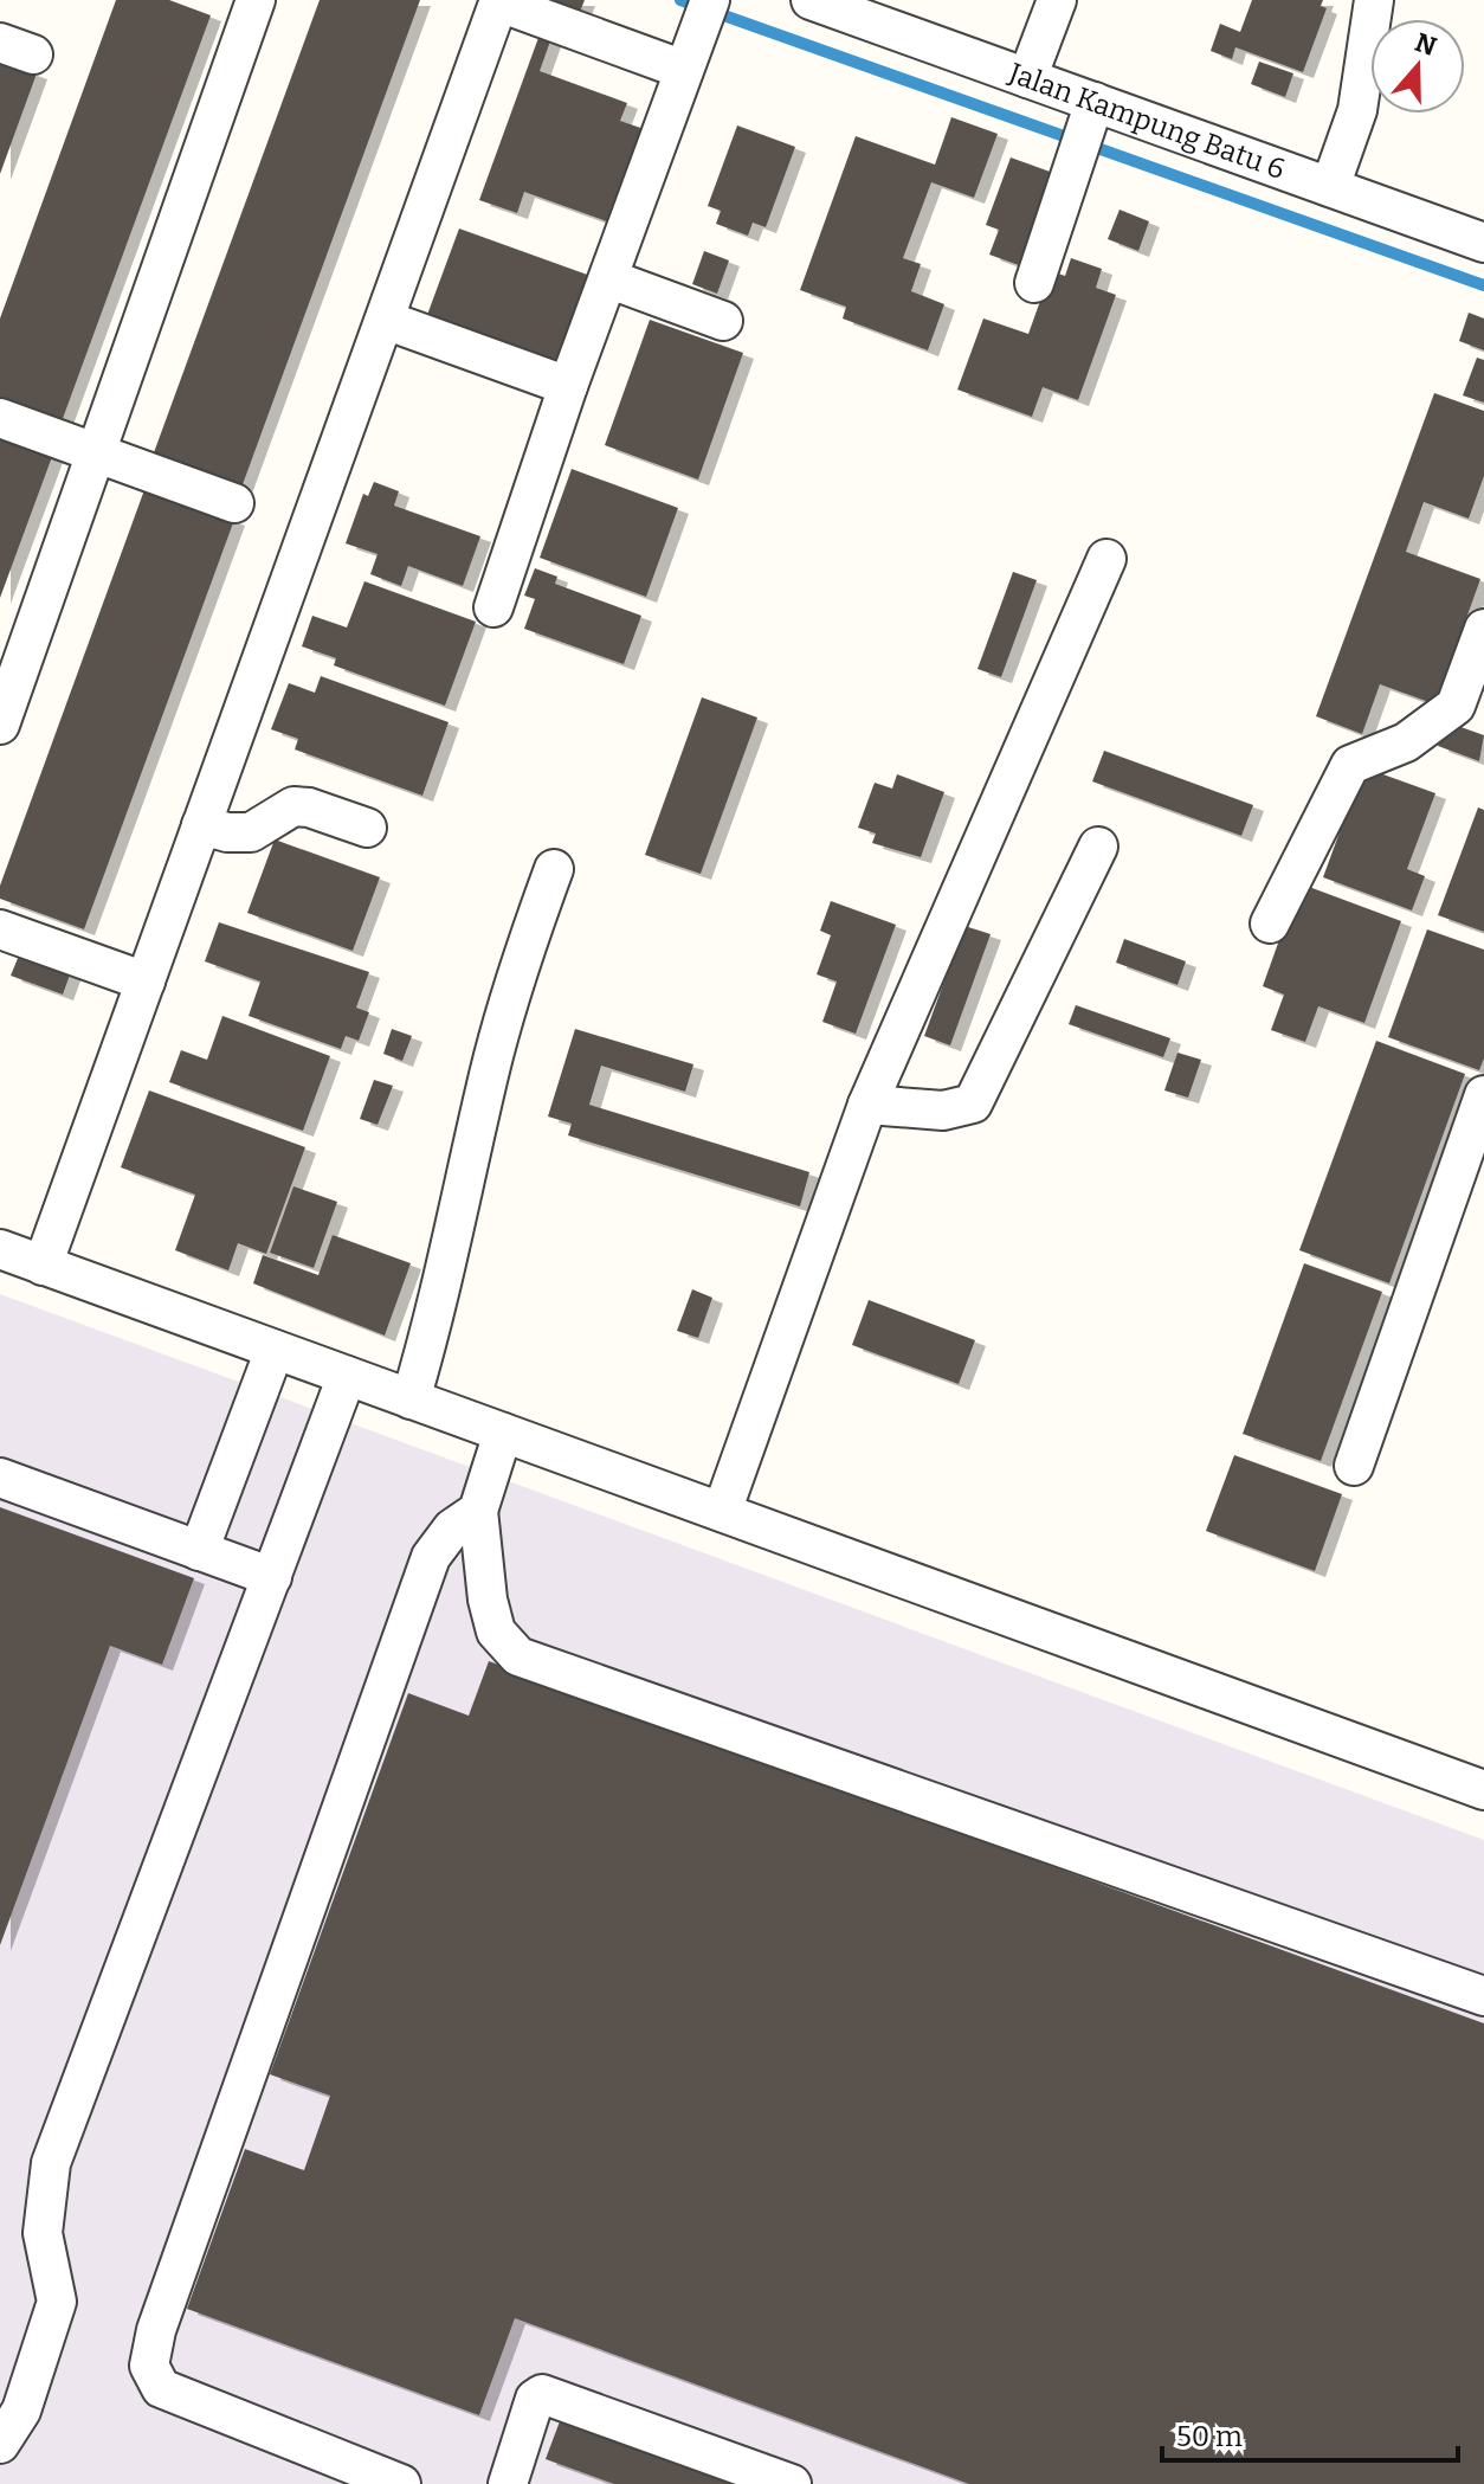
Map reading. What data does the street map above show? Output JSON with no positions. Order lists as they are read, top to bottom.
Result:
{
  "streets": {
    "street": ["Jalan Kampung Batu 6"]
  },
  "scale_bar": "50 m",
  "north": "top"
}
